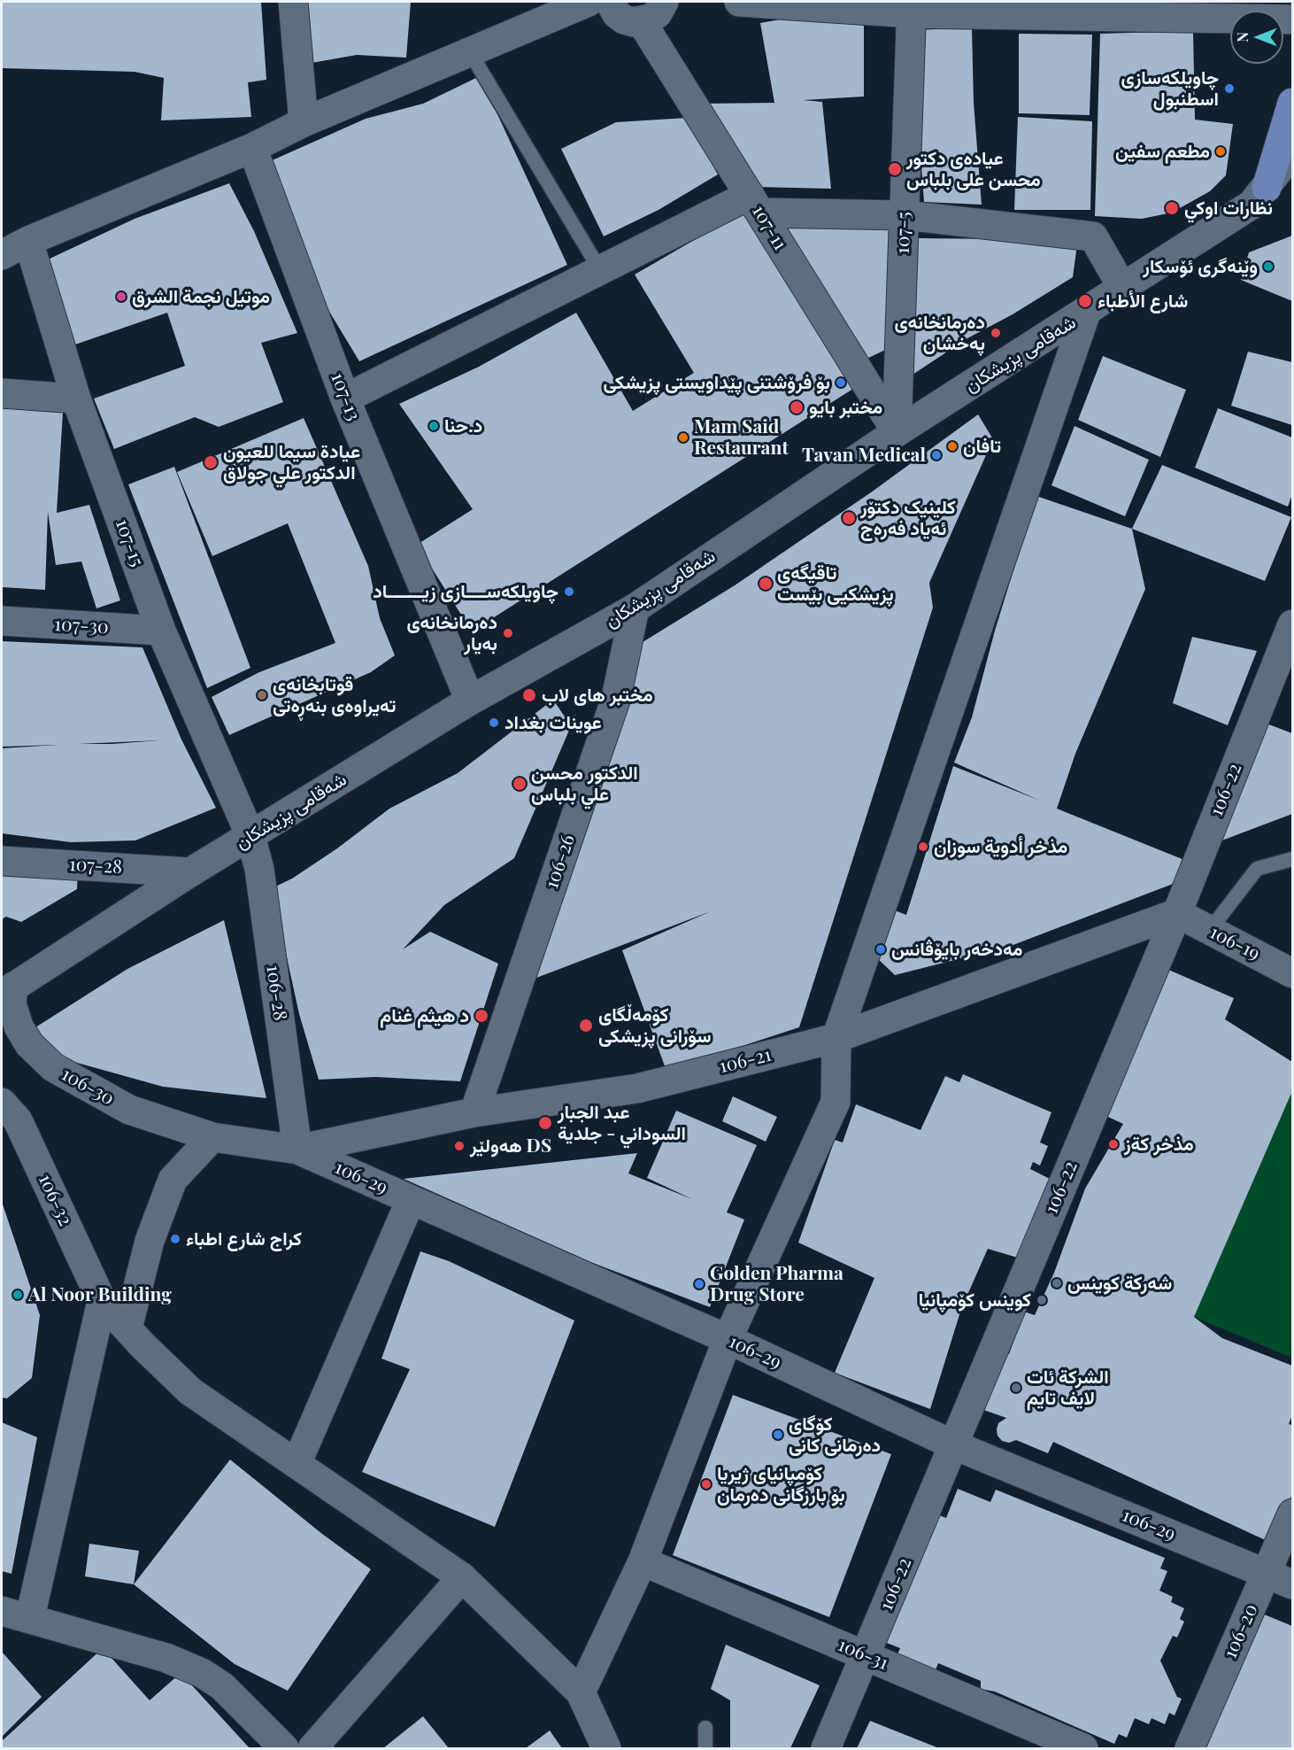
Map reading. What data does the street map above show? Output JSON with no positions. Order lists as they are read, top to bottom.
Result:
{
  "streets": {
    "street": [
      "107-11",
      "107-5",
      "شەقامی پزیشکان",
      "107-13",
      "107-15",
      "107-30",
      "106-22",
      "106-26",
      "107-28",
      "106-19",
      "106-28",
      "106-21",
      "106-30",
      "106-29",
      "106-32",
      "106-20",
      "106-31"
    ]
  },
  "crossings": [
    ["107-11", "107-5"],
    ["107-11", "شەقامی پزیشکان"],
    ["107-5", "شەقامی پزیشکان"],
    ["شەقامی پزیشکان", "107-13"],
    ["شەقامی پزیشکان", "107-15"],
    ["شەقامی پزیشکان", "106-26"],
    ["شەقامی پزیشکان", "107-28"],
    ["شەقامی پزیشکان", "106-28"],
    ["شەقامی پزیشکان", "106-30"],
    ["107-15", "107-30"],
    ["107-15", "106-28"],
    ["106-22", "106-19"],
    ["106-22", "106-21"],
    ["106-22", "106-29"],
    ["106-22", "106-31"],
    ["106-26", "106-21"],
    ["106-19", "106-21"],
    ["106-28", "106-21"],
    ["106-28", "106-29"],
    ["106-21", "106-29"],
    ["106-30", "106-29"],
    ["106-29", "106-20"]
  ],
  "places": [
    "چاویلکەسازی اسطنبول",
    "مطعم سفين",
    "عيادەی دکتور محسن علی بلباس",
    "نظارات اوكي",
    "وێنه‌گری ئۆسكار",
    "موتيل نجمة الشرق",
    "شارع الأطباء",
    "دەرمانخانەی پەخشان",
    "بۆ فرۆشتنی پێداویستی پزیشکی",
    "مختبر بايو",
    "د.حنا",
    "Mam Said Restaurant",
    "تافان",
    "Tavan Medical",
    "عيادة سيما للعيون الدكتور علي جولاق",
    "کلینیک دکتۆر ئەیاد فەرەج",
    "تاقیگەی پزیشکیی بێست",
    "چاویلکەســــازی زیـــــــاد",
    "دەرمانخانەی بەیار",
    "قوتابخانه‌ی ته‌یراوه‌ی بنه‌ڕه‌تی",
    "مختبر هاى لاب",
    "عوينات بغداد",
    "الدكتور محسن علي بلباس",
    "مذخر أدوية سوزان",
    "مەدخەر بایۆڤانس",
    "د هيثم غنام",
    "کۆمەڵگای سۆرانی پزیشکی",
    "عبد الجبار السوداني - جلدية",
    "مذخر كةز",
    "هەولێر DS",
    "كراج شارع اطباء",
    "شەرکة كوينس",
    "Golden Pharma Drug Store",
    "Al Noor Building",
    "کوینس کۆمپانیا",
    "الشركة ئات لایف تایم",
    "کۆگای دەرمانی کانی",
    "کۆمپانیای ژیریا بۆ بارزگانی دەرمان"
  ],
  "north": "left"
}
